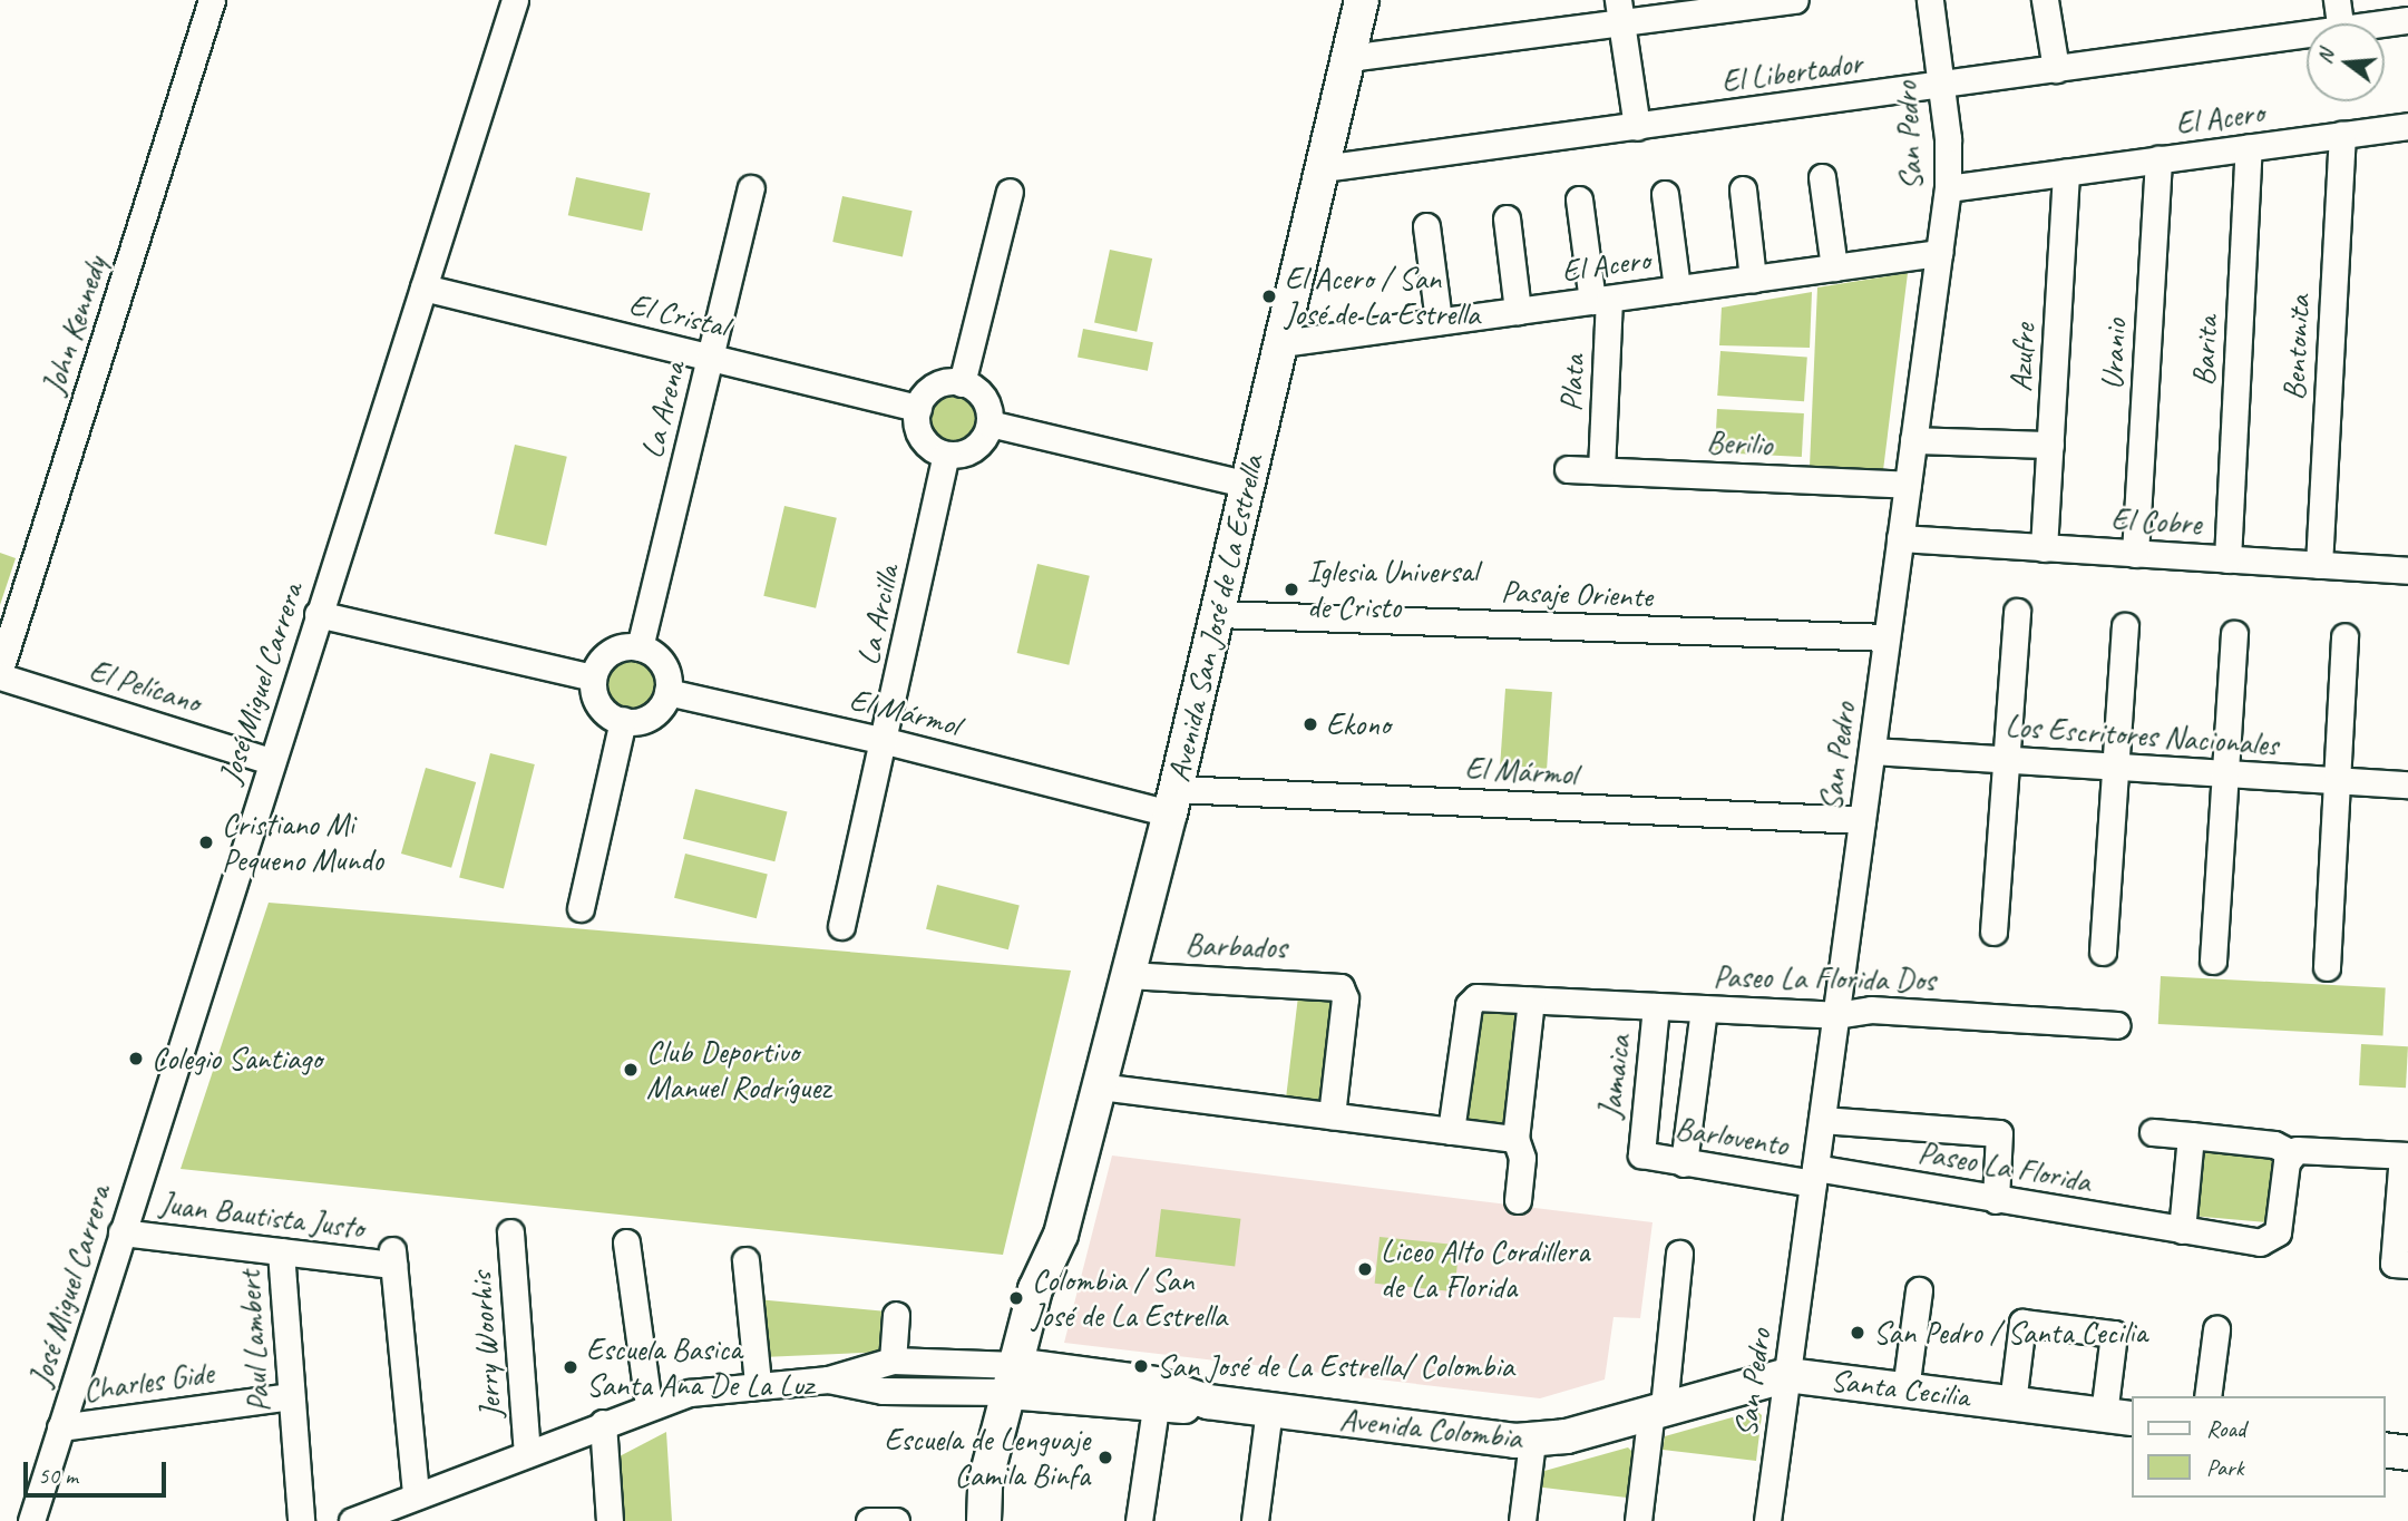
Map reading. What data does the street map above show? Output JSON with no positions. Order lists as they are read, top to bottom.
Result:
{
  "streets": {
    "main road": ["Avenida San José de La Estrella", "Santa Cecilia", "Avenida Colombia"],
    "street": [
      "El Libertador",
      "El Acero",
      "San Pedro",
      "El Cristal",
      "John Kennedy",
      "Bentonita",
      "Barita",
      "Uranio",
      "Azufre",
      "Plata",
      "La Arena",
      "Berilio",
      "El Cobre",
      "Pasaje Oriente",
      "La Arcilla",
      "José Miguel Carrera",
      "El Pelícano",
      "El Mármol",
      "Los Escritores Nacionales",
      "Barbados",
      "Paseo La Florida Dos",
      "Jamaica",
      "Barlovento",
      "Paseo La Florida",
      "Juan Bautista Justo",
      "Paul Lambert",
      "Jerry Woorhis",
      "Charles Gide"
    ]
  },
  "crossings": [
    ["El Libertador", "San Pedro"],
    ["El Libertador", "Avenida San José de La Estrella"],
    ["El Acero", "San Pedro"],
    ["El Acero", "Bentonita"],
    ["El Acero", "Barita"],
    ["El Acero", "Uranio"],
    ["El Acero", "Azufre"],
    ["El Acero", "Plata"],
    ["El Acero", "Avenida San José de La Estrella"],
    ["San Pedro", "Berilio"],
    ["San Pedro", "El Cobre"],
    ["San Pedro", "Pasaje Oriente"],
    ["San Pedro", "El Mármol"],
    ["San Pedro", "Los Escritores Nacionales"],
    ["San Pedro", "Paseo La Florida Dos"],
    ["San Pedro", "Barlovento"],
    ["San Pedro", "Paseo La Florida"],
    ["San Pedro", "Santa Cecilia"],
    ["San Pedro", "Avenida Colombia"],
    ["El Cristal", "La Arena"],
    ["El Cristal", "La Arcilla"],
    ["El Cristal", "José Miguel Carrera"],
    ["John Kennedy", "El Pelícano"],
    ["Bentonita", "El Cobre"],
    ["Barita", "El Cobre"],
    ["Uranio", "El Cobre"],
    ["Azufre", "El Cobre"],
    ["Plata", "Berilio"],
    ["La Arena", "El Mármol"],
    ["Pasaje Oriente", "Avenida San José de La Estrella"],
    ["La Arcilla", "El Mármol"],
    ["Avenida San José de La Estrella", "El Mármol"],
    ["Avenida San José de La Estrella", "Barbados"],
    ["Avenida San José de La Estrella", "Avenida Colombia"],
    ["José Miguel Carrera", "El Pelícano"],
    ["José Miguel Carrera", "Juan Bautista Justo"],
    ["José Miguel Carrera", "Charles Gide"],
    ["Paseo La Florida Dos", "Jamaica"],
    ["Jamaica", "Barlovento"],
    ["Barlovento", "Paseo La Florida"],
    ["Juan Bautista Justo", "Paul Lambert"],
    ["Juan Bautista Justo", "Avenida Colombia"],
    ["Paul Lambert", "Charles Gide"],
    ["Jerry Woorhis", "Avenida Colombia"],
    ["Santa Cecilia", "Avenida Colombia"]
  ],
  "places": [
    "El Acero / San José de La Estrella",
    "Iglesia Universal de Cristo",
    "Ekono",
    "Cristiano Mi Pequeno Mundo",
    "Colegio Santiago",
    "Club Deportivo Manuel Rodríguez",
    "Liceo Alto Cordillera de La Florida",
    "Colombia / San José de La Estrella",
    "San Pedro / Santa Cecilia",
    "San José de La Estrella/ Colombia",
    "Escuela Basica Santa Ana De La Luz",
    "Escuela de Lenguaje Camila Binfa"
  ],
  "legend": ["Road", "Park"],
  "scale_bar": "50 m",
  "north": "left"
}
